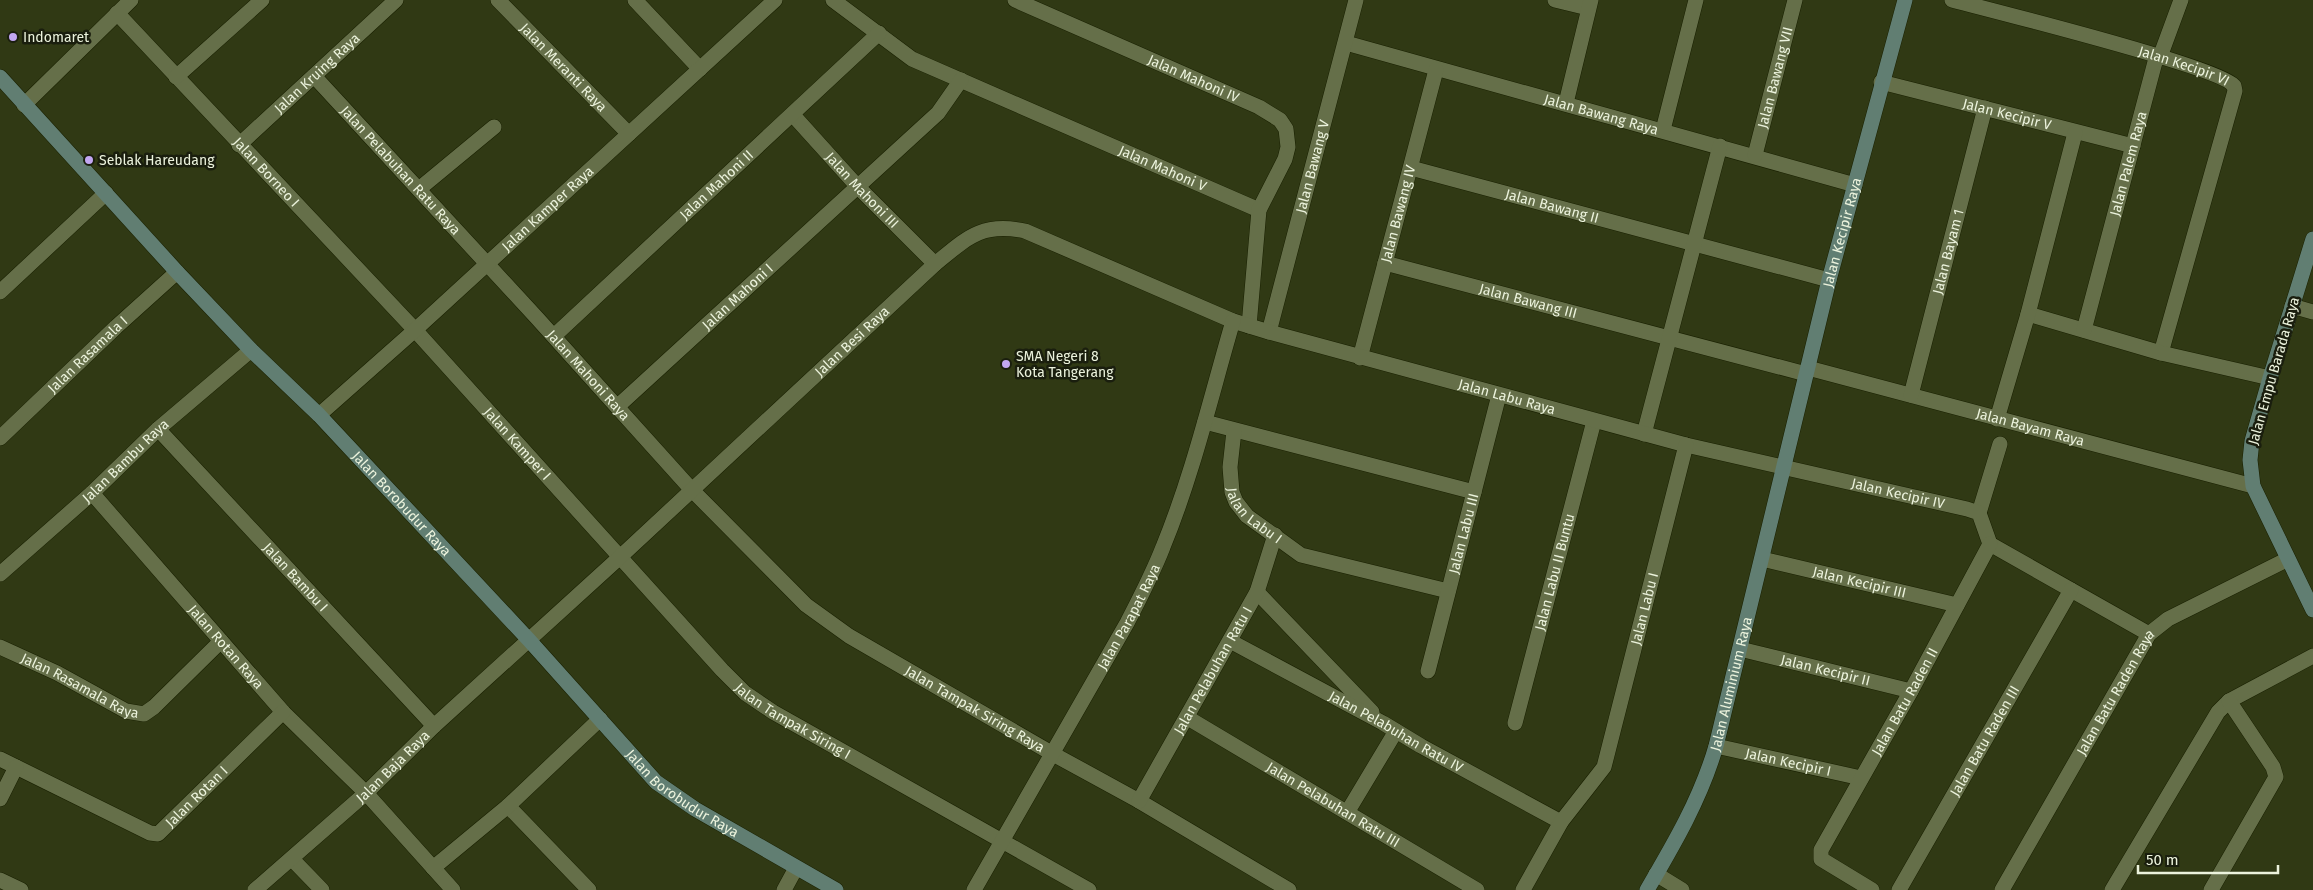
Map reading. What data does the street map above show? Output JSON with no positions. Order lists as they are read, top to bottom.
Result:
{
  "streets": {
    "street": [
      "Jalan Meranti Raya",
      "Jalan Kecipir VI",
      "Jalan Kruing Raya",
      "Jalan Mahoni IV",
      "Jalan Bawang VII",
      "Jalan Bawang Raya",
      "Jalan Kecipir V",
      "Jalan Palem Raya",
      "Jalan Bawang V",
      "Jalan Mahoni V",
      "Jalan Pelabuhan Ratu Raya",
      "Jalan Borneo I",
      "Jalan Mahoni II",
      "Jalan Mahoni III",
      "Jalan Bawang II",
      "Jalan Kamper Raya",
      "Jalan Bawang IV",
      "Jalan Kecipir Raya",
      "Jalan Bayam 1",
      "Jalan Mahoni I",
      "Jalan Bawang III",
      "Jalan Besi Raya",
      "Jalan Rasamala I",
      "Jalan Empu Barada Raya",
      "Jalan Mahoni Raya",
      "Jalan Labu Raya",
      "Jalan Bayam Raya",
      "Jalan Kamper I",
      "Jalan Bambu Raya",
      "Jalan Kecipir IV",
      "Jalan Borobudur Raya",
      "Jalan Labu I",
      "Jalan Labu III",
      "Jalan Labu II Buntu",
      "Jalan Bambu I",
      "Jalan Kecipir III",
      "Jalan Parapat Raya",
      "Jalan Rotan Raya",
      "Jalan Kecipir II",
      "Jalan Pelabuhan Ratu I",
      "Jalan Rasamala Raya",
      "Jalan Aluminium Raya",
      "Jalan Batu Raden Raya",
      "Jalan Batu Raden II",
      "Jalan Tampak Siring Raya",
      "Jalan Tampak Siring I",
      "Jalan Pelabuhan Ratu IV",
      "Jalan Batu Raden III",
      "Jalan Kecipir I",
      "Jalan Baja Raya",
      "Jalan Rotan I",
      "Jalan Pelabuhan Ratu III"
    ]
  },
  "crossings": [
    ["Jalan Meranti Raya", "Jalan Kamper Raya"],
    ["Jalan Kecipir VI", "Jalan Palem Raya"],
    ["Jalan Kruing Raya", "Jalan Pelabuhan Ratu Raya"],
    ["Jalan Kruing Raya", "Jalan Borneo I"],
    ["Jalan Mahoni IV", "Jalan Mahoni V"],
    ["Jalan Bawang VII", "Jalan Bawang Raya"],
    ["Jalan Bawang Raya", "Jalan Bawang V"],
    ["Jalan Bawang Raya", "Jalan Bawang IV"],
    ["Jalan Bawang Raya", "Jalan Kecipir Raya"],
    ["Jalan Kecipir V", "Jalan Palem Raya"],
    ["Jalan Kecipir V", "Jalan Kecipir Raya"],
    ["Jalan Kecipir V", "Jalan Bayam 1"],
    ["Jalan Bawang V", "Jalan Labu Raya"],
    ["Jalan Mahoni V", "Jalan Mahoni II"],
    ["Jalan Pelabuhan Ratu Raya", "Jalan Kamper Raya"],
    ["Jalan Pelabuhan Ratu Raya", "Jalan Mahoni Raya"],
    ["Jalan Borneo I", "Jalan Kamper Raya"],
    ["Jalan Borneo I", "Jalan Kamper I"],
    ["Jalan Mahoni II", "Jalan Mahoni III"],
    ["Jalan Mahoni II", "Jalan Mahoni Raya"],
    ["Jalan Mahoni III", "Jalan Mahoni I"],
    ["Jalan Mahoni III", "Jalan Besi Raya"],
    ["Jalan Bawang II", "Jalan Bawang IV"],
    ["Jalan Bawang II", "Jalan Kecipir Raya"],
    ["Jalan Kamper Raya", "Jalan Mahoni Raya"],
    ["Jalan Kamper Raya", "Jalan Kamper I"],
    ["Jalan Kamper Raya", "Jalan Borobudur Raya"],
    ["Jalan Bawang IV", "Jalan Bawang III"],
    ["Jalan Bawang IV", "Jalan Labu Raya"],
    ["Jalan Kecipir Raya", "Jalan Bawang III"],
    ["Jalan Kecipir Raya", "Jalan Labu Raya"],
    ["Jalan Kecipir Raya", "Jalan Bayam Raya"],
    ["Jalan Kecipir Raya", "Jalan Kecipir IV"],
    ["Jalan Kecipir Raya", "Jalan Aluminium Raya"],
    ["Jalan Bayam 1", "Jalan Bayam Raya"],
    ["Jalan Mahoni I", "Jalan Mahoni Raya"],
    ["Jalan Bawang III", "Jalan Bayam Raya"],
    ["Jalan Besi Raya", "Jalan Mahoni Raya"],
    ["Jalan Besi Raya", "Jalan Labu Raya"],
    ["Jalan Besi Raya", "Jalan Kamper I"],
    ["Jalan Besi Raya", "Jalan Borobudur Raya"],
    ["Jalan Besi Raya", "Jalan Parapat Raya"],
    ["Jalan Besi Raya", "Jalan Tampak Siring Raya"],
    ["Jalan Besi Raya", "Jalan Tampak Siring I"],
    ["Jalan Besi Raya", "Jalan Baja Raya"],
    ["Jalan Rasamala I", "Jalan Borobudur Raya"],
    ["Jalan Empu Barada Raya", "Jalan Bayam Raya"],
    ["Jalan Empu Barada Raya", "Jalan Batu Raden Raya"],
    ["Jalan Mahoni Raya", "Jalan Tampak Siring Raya"],
    ["Jalan Labu Raya", "Jalan Kecipir IV"],
    ["Jalan Labu Raya", "Jalan Labu I"],
    ["Jalan Labu Raya", "Jalan Labu III"],
    ["Jalan Labu Raya", "Jalan Labu II Buntu"],
    ["Jalan Labu Raya", "Jalan Parapat Raya"],
    ["Jalan Labu Raya", "Jalan Aluminium Raya"],
    ["Jalan Kamper I", "Jalan Tampak Siring I"],
    ["Jalan Bambu Raya", "Jalan Borobudur Raya"],
    ["Jalan Bambu Raya", "Jalan Bambu I"],
    ["Jalan Bambu Raya", "Jalan Rotan Raya"],
    ["Jalan Kecipir IV", "Jalan Aluminium Raya"],
    ["Jalan Borobudur Raya", "Jalan Baja Raya"],
    ["Jalan Labu I", "Jalan Labu III"],
    ["Jalan Labu I", "Jalan Pelabuhan Ratu I"],
    ["Jalan Labu I", "Jalan Pelabuhan Ratu IV"],
    ["Jalan Bambu I", "Jalan Baja Raya"],
    ["Jalan Kecipir III", "Jalan Aluminium Raya"],
    ["Jalan Kecipir III", "Jalan Batu Raden II"],
    ["Jalan Parapat Raya", "Jalan Tampak Siring Raya"],
    ["Jalan Parapat Raya", "Jalan Tampak Siring I"],
    ["Jalan Rotan Raya", "Jalan Rasamala Raya"],
    ["Jalan Rotan Raya", "Jalan Baja Raya"],
    ["Jalan Rotan Raya", "Jalan Rotan I"],
    ["Jalan Kecipir II", "Jalan Aluminium Raya"],
    ["Jalan Kecipir II", "Jalan Batu Raden II"],
    ["Jalan Pelabuhan Ratu I", "Jalan Tampak Siring Raya"],
    ["Jalan Pelabuhan Ratu I", "Jalan Pelabuhan Ratu IV"],
    ["Jalan Pelabuhan Ratu I", "Jalan Pelabuhan Ratu III"],
    ["Jalan Aluminium Raya", "Jalan Kecipir I"],
    ["Jalan Batu Raden II", "Jalan Kecipir I"]
  ],
  "places": ["Indomaret", "Seblak Hareudang", "SMA Negeri 8 Kota Tangerang"],
  "scale_bar": "50 m"
}
